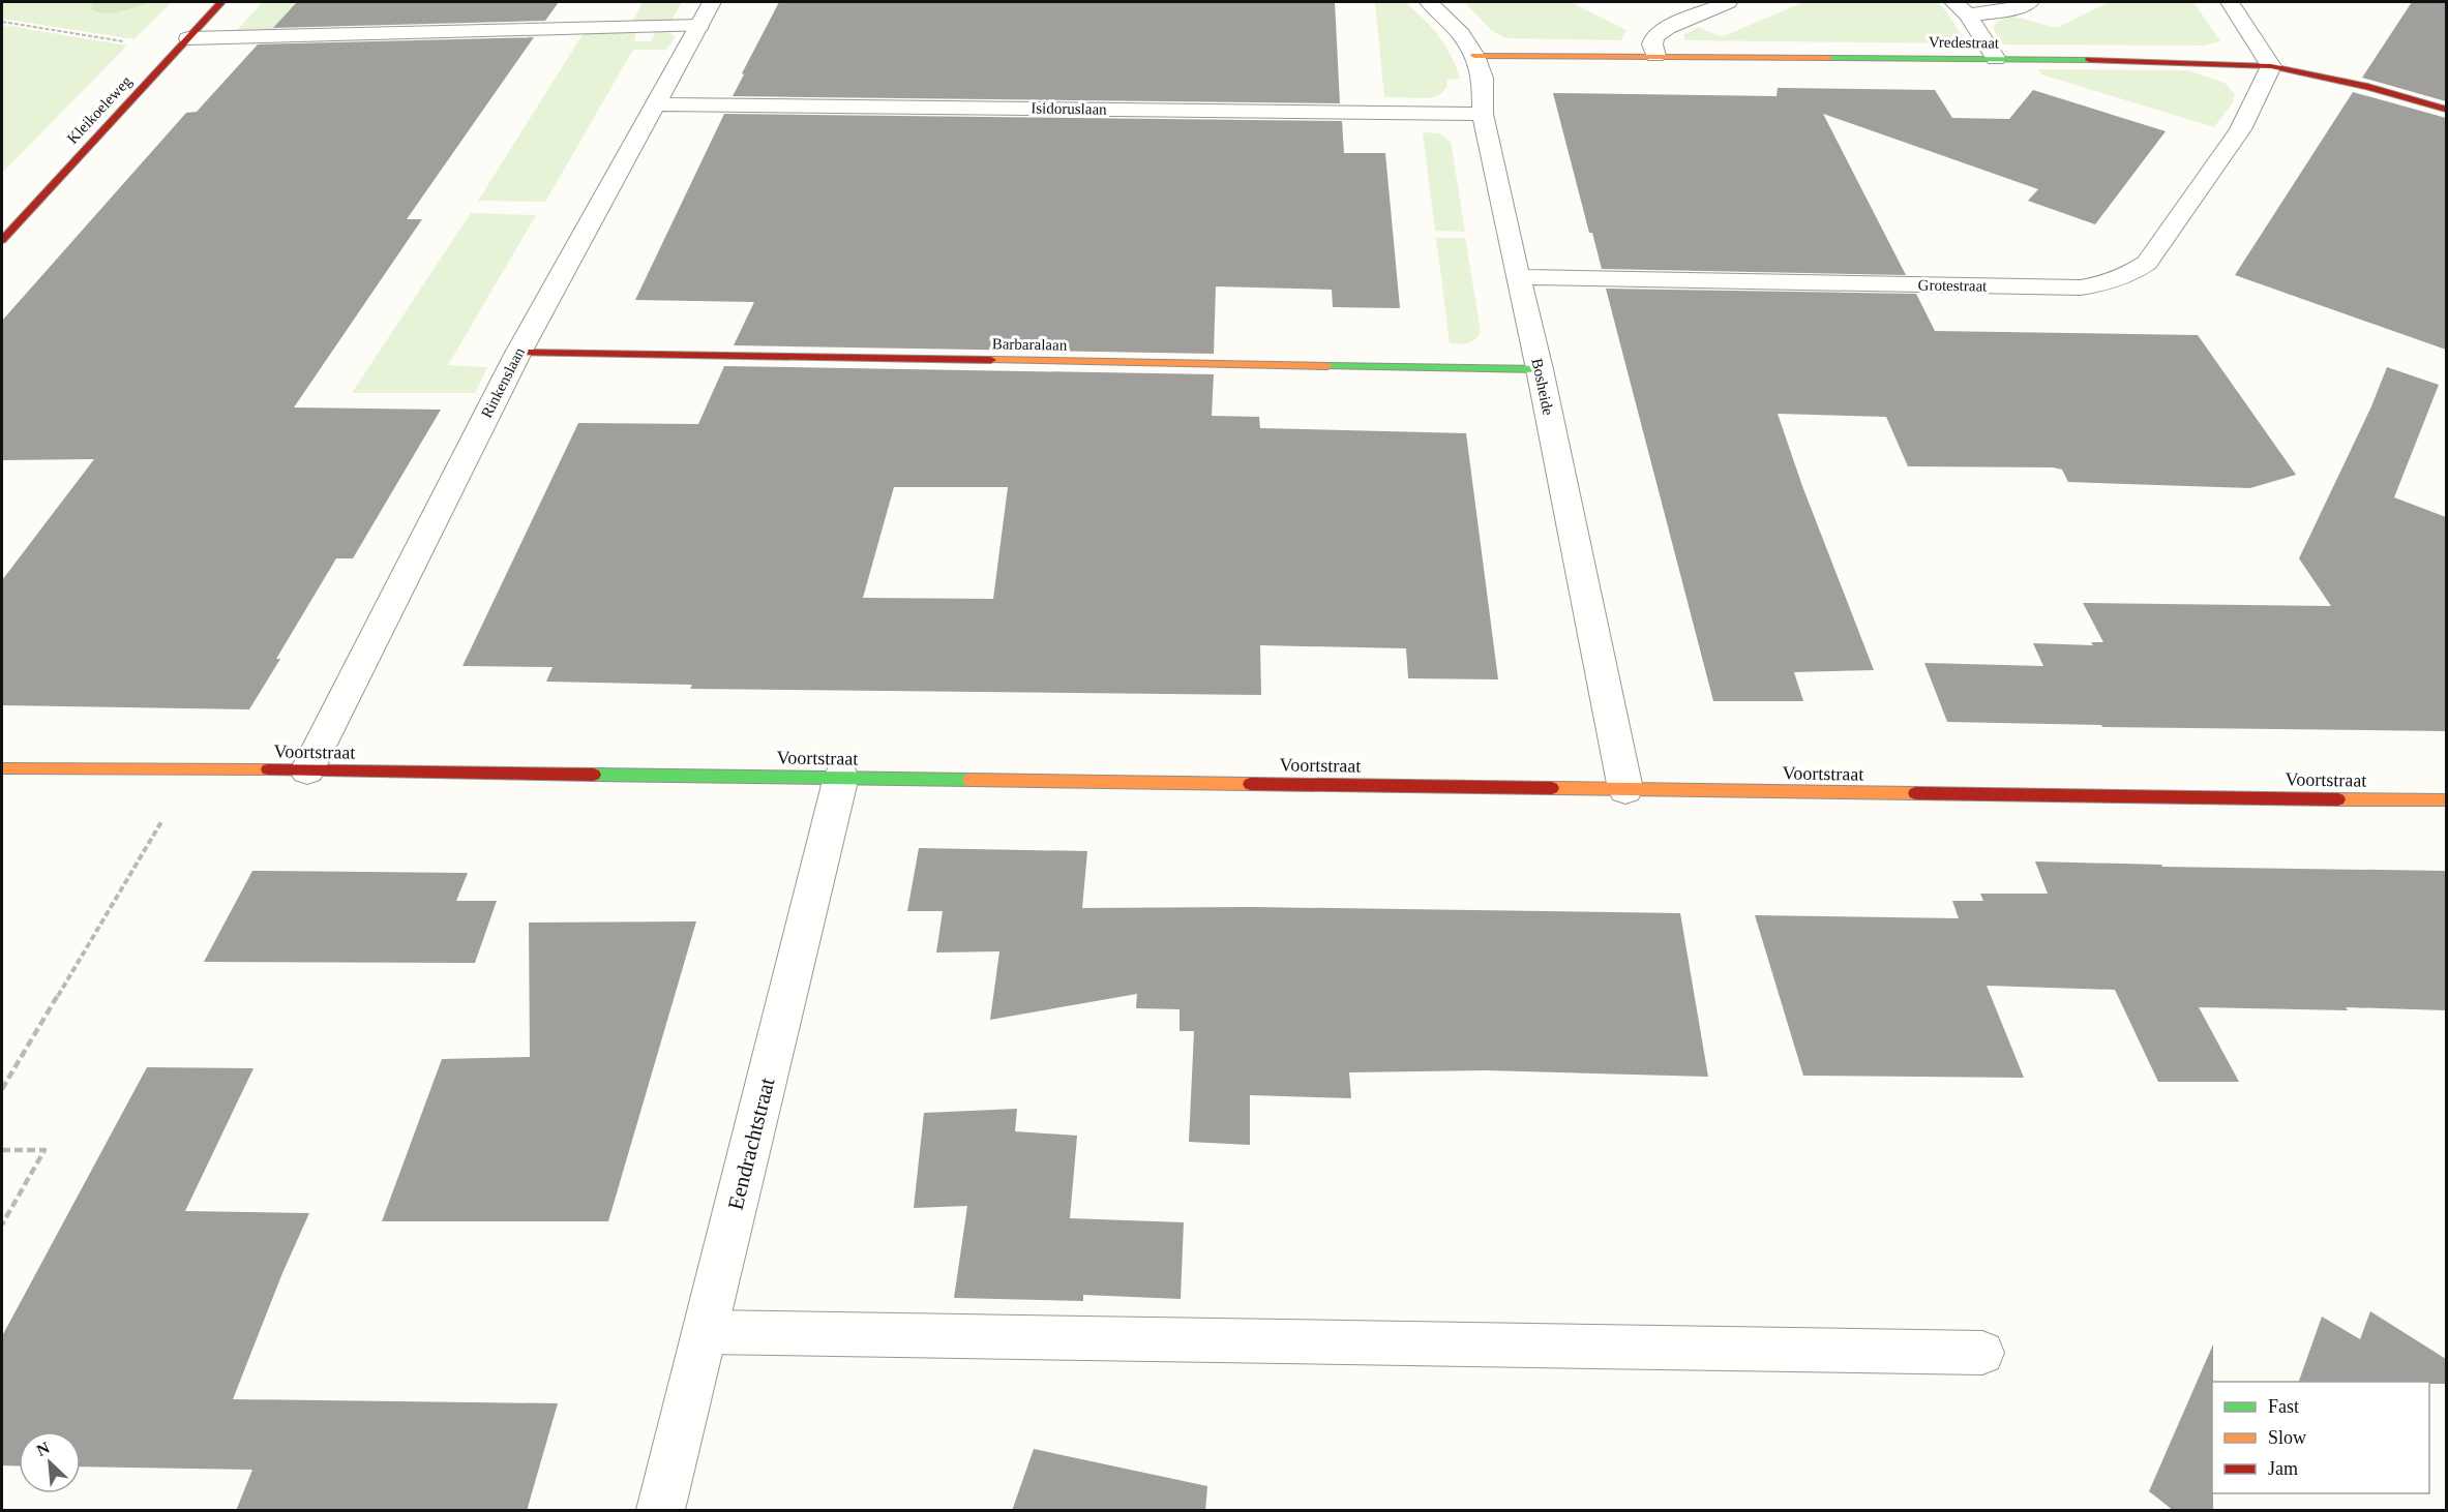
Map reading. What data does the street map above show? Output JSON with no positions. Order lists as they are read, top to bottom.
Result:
{
  "streets": {
    "street": [
      "Vredestraat",
      "Isidoruslaan",
      "Kleikoeleweg",
      "Grotestraat",
      "Barbaralaan",
      "Rinkenslaan",
      "Bosheide",
      "Voortstraat",
      "Eendrachtstraat"
    ]
  },
  "crossings": [
    ["Vredestraat", "Grotestraat"],
    ["Vredestraat", "Bosheide"],
    ["Isidoruslaan", "Rinkenslaan"],
    ["Isidoruslaan", "Bosheide"],
    ["Grotestraat", "Bosheide"],
    ["Barbaralaan", "Rinkenslaan"],
    ["Barbaralaan", "Bosheide"],
    ["Rinkenslaan", "Voortstraat"],
    ["Bosheide", "Voortstraat"],
    ["Voortstraat", "Eendrachtstraat"]
  ],
  "legend": ["Fast", "Slow", "Jam"],
  "north": "top left"
}
